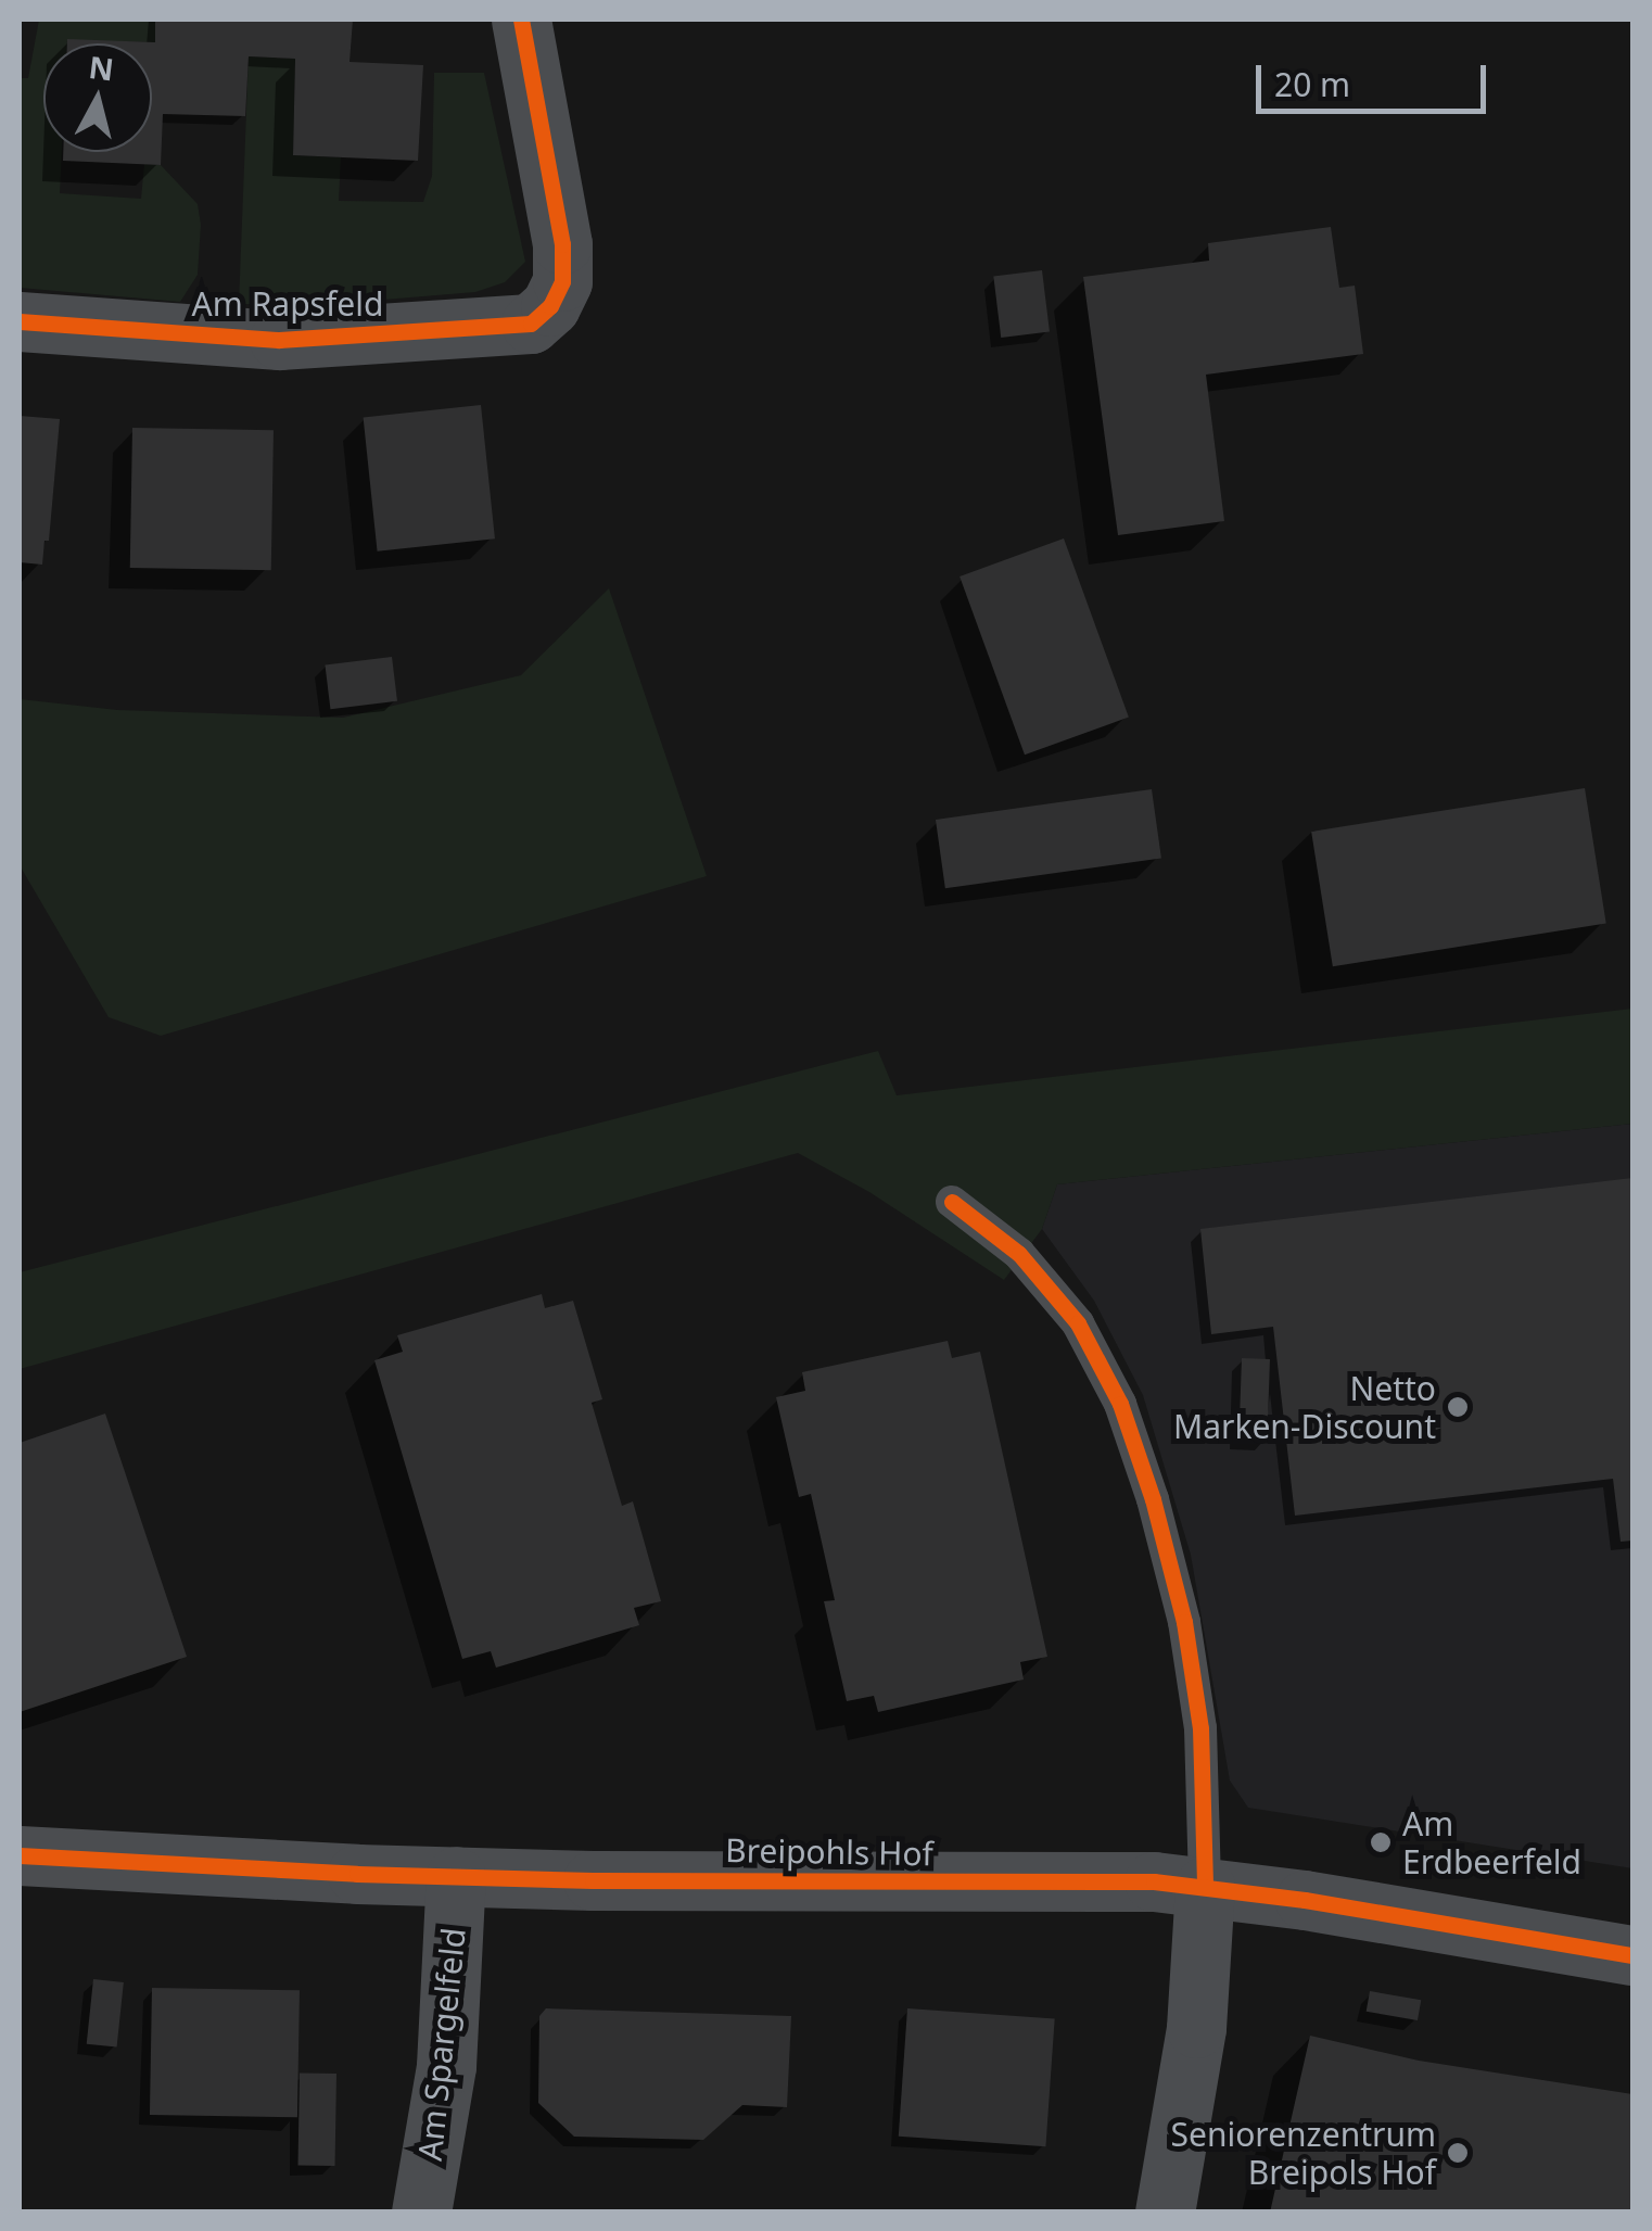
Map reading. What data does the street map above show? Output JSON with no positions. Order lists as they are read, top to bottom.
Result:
{
  "streets": {
    "street": ["Am Rapsfeld", "Breipohls Hof", "Am Spargelfeld"]
  },
  "crossings": [
    ["Breipohls Hof", "Am Spargelfeld"]
  ],
  "places": ["Netto Marken-Discount", "Am Erdbeerfeld", "Seniorenzentrum Breipols Hof"],
  "scale_bar": "20 m",
  "north": "top"
}
